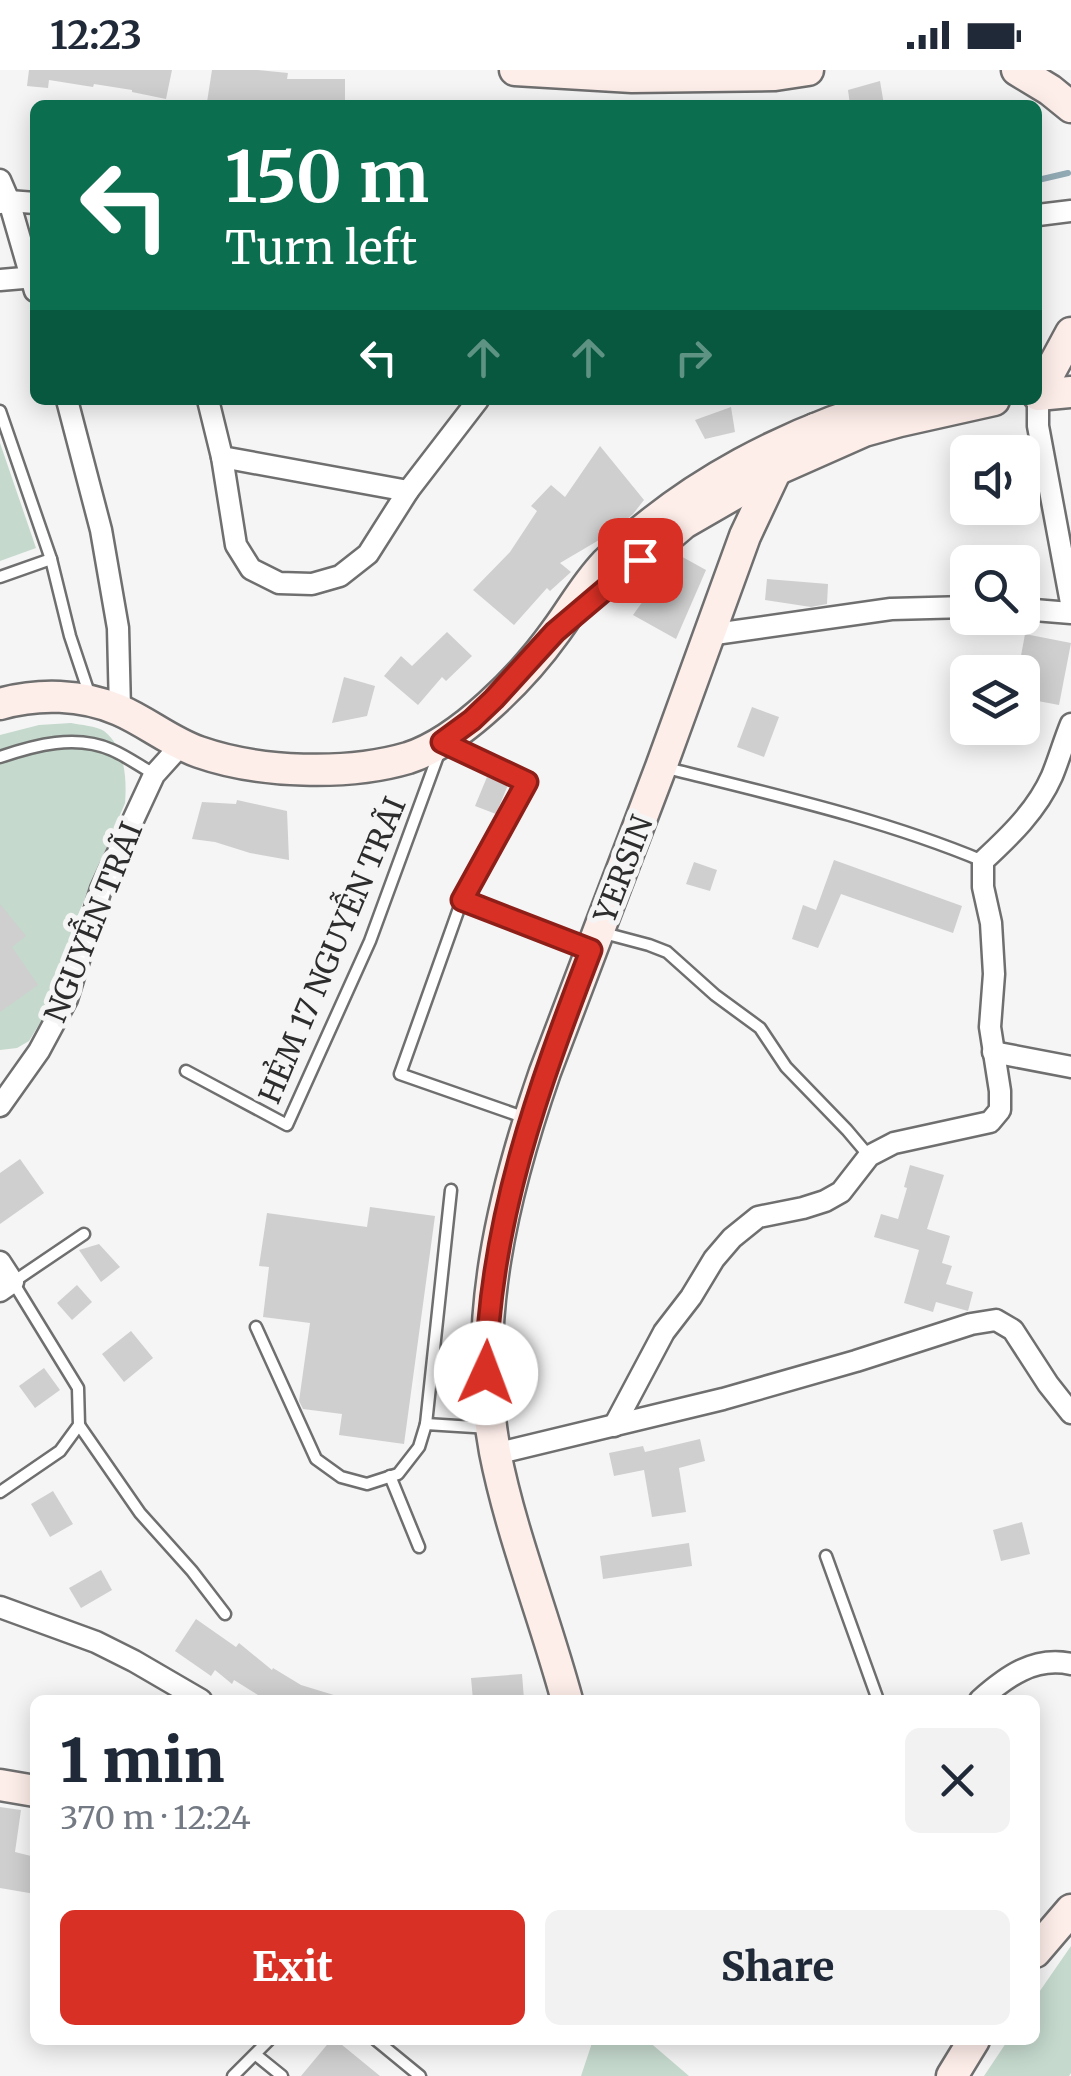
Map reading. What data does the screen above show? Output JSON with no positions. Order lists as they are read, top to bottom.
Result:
{
  "streets": {
    "street": ["YERSIN", "NGUYỄN TRÃI"],
    "lane": ["HẺM 17 NGUYỄN TRÃI"]
  },
  "page": {
    "status": "12:23",
    "turn": ["150 m", "Turn left"],
    "heading": ["1 min", "370 m · 12:24"],
    "buttons": ["Exit", "Share"]
  }
}
